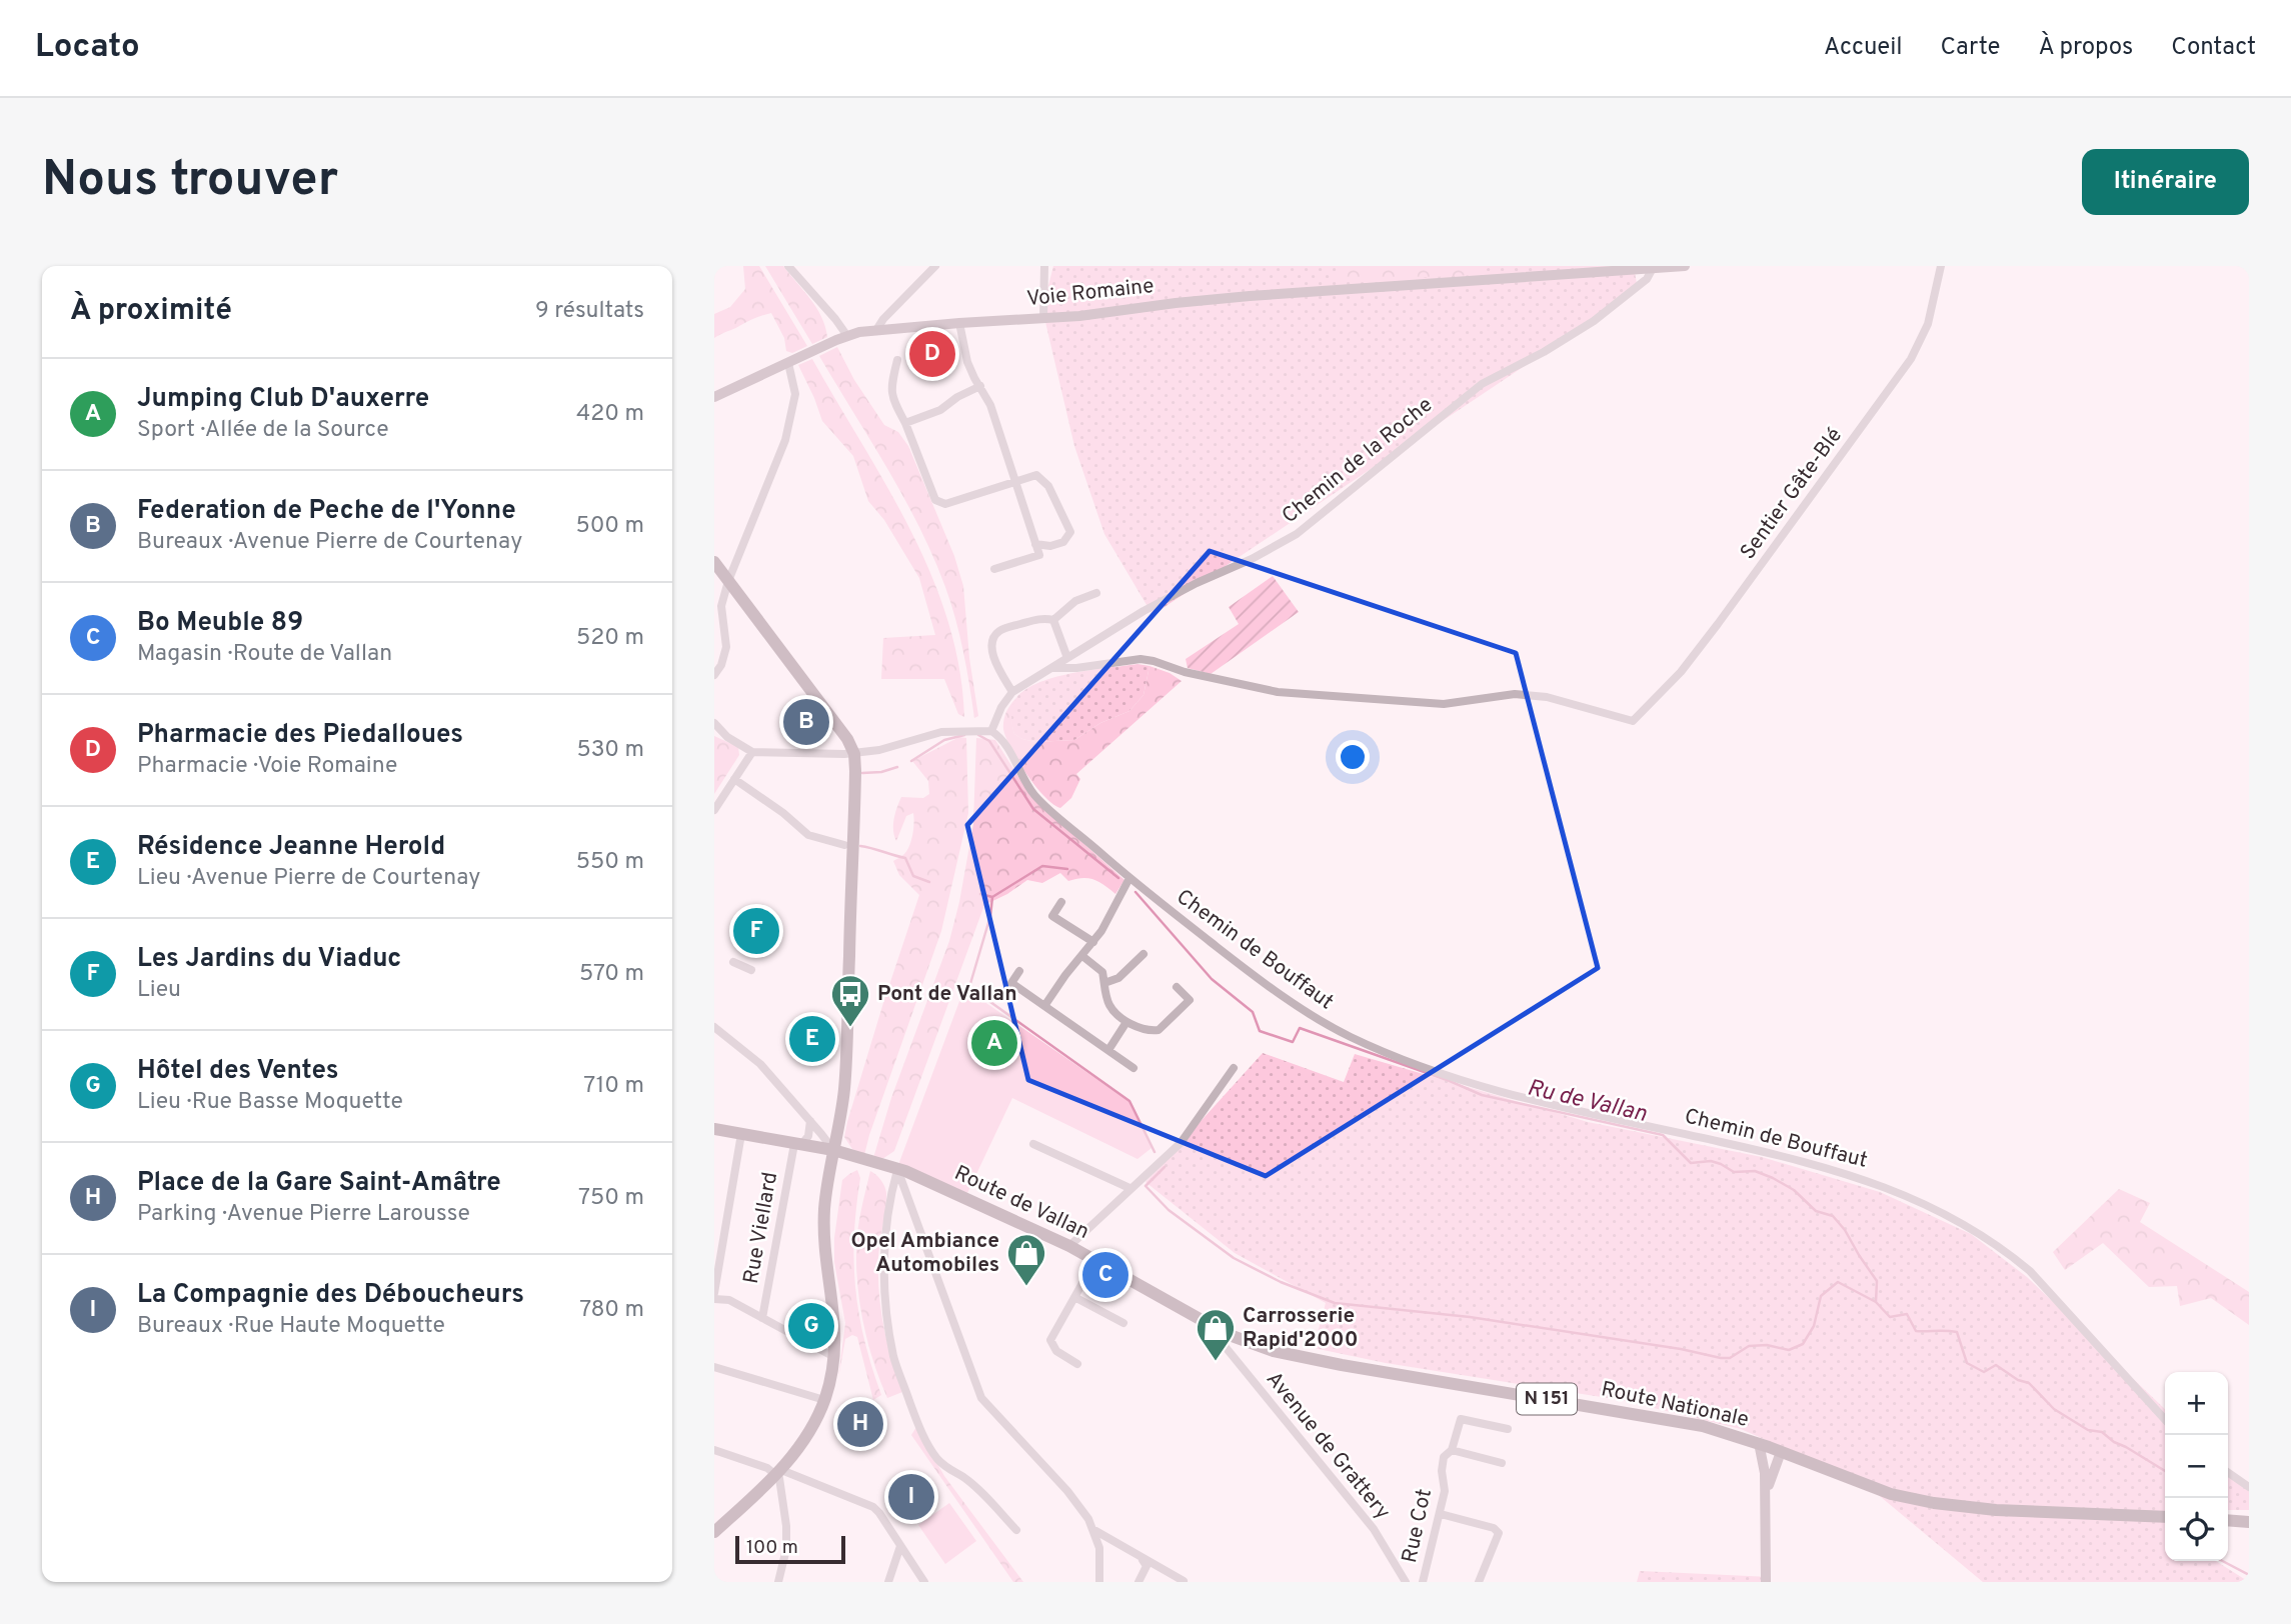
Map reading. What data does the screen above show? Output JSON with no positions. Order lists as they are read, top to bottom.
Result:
{
  "streets": {
    "main road": [
      "Voie Romaine",
      "Route de Vallan",
      "N 151",
      "Route Nationale"
    ],
    "street": [
      "Chemin de la Roche",
      "Sentier Gâte-Blé",
      "Chemin de Bouffaut",
      "Rue Viellard",
      "Avenue de Grattery",
      "Rue Cot"
    ]
  },
  "crossings": [
    ["Voie Romaine", "Chemin de la Roche"],
    ["Chemin de la Roche", "Sentier Gâte-Blé"],
    ["Chemin de la Roche", "Chemin de Bouffaut"],
    ["Route de Vallan", "N 151"],
    ["Route de Vallan", "Route Nationale"],
    ["Route de Vallan", "Avenue de Grattery"],
    ["Rue Viellard", "N 151"],
    ["N 151", "Route Nationale"]
  ],
  "water": ["Ru de Vallan"],
  "places": {
    "bus stop": ["Pont de Vallan"],
    "shop": ["Opel Ambiance Automobiles", "Carrosserie Rapid'2000"]
  },
  "scale_bar": "100 m",
  "page": {
    "header": "Locato",
    "nav": [
      "Accueil",
      "Carte",
      "À propos",
      "Contact"
    ],
    "buttons": "Itinéraire",
    "title": "Nous trouver",
    "heading": ["À proximité", "9 résultats"],
    "pins": [
      "D",
      "B",
      "F",
      "E",
      "A",
      "C",
      "G",
      "H",
      "I"
    ],
    "list": [
      {
        "mark": "A",
        "name": "Jumping Club D'auxerre",
        "note": "Sport · Allée de la Source",
        "value": "420 m"
      },
      {
        "mark": "B",
        "name": "Federation de Peche de l'Yonne",
        "note": "Bureaux · Avenue Pierre de Courtenay",
        "value": "500 m"
      },
      {
        "mark": "C",
        "name": "Bo Meuble 89",
        "note": "Magasin · Route de Vallan",
        "value": "520 m"
      },
      {
        "mark": "D",
        "name": "Pharmacie des Piedalloues",
        "note": "Pharmacie · Voie Romaine",
        "value": "530 m"
      },
      {
        "mark": "E",
        "name": "Résidence Jeanne Herold",
        "note": "Lieu · Avenue Pierre de Courtenay",
        "value": "550 m"
      },
      {
        "mark": "F",
        "name": "Les Jardins du Viaduc",
        "note": "Lieu",
        "value": "570 m"
      },
      {
        "mark": "G",
        "name": "Hôtel des Ventes",
        "note": "Lieu · Rue Basse Moquette",
        "value": "710 m"
      },
      {
        "mark": "H",
        "name": "Place de la Gare Saint-Amâtre",
        "note": "Parking · Avenue Pierre Larousse",
        "value": "750 m"
      },
      {
        "mark": "I",
        "name": "La Compagnie des Déboucheurs",
        "note": "Bureaux · Rue Haute Moquette",
        "value": "780 m"
      }
    ],
    "map_buttons": ["+", "−"],
    "scale": "100 m"
  }
}
